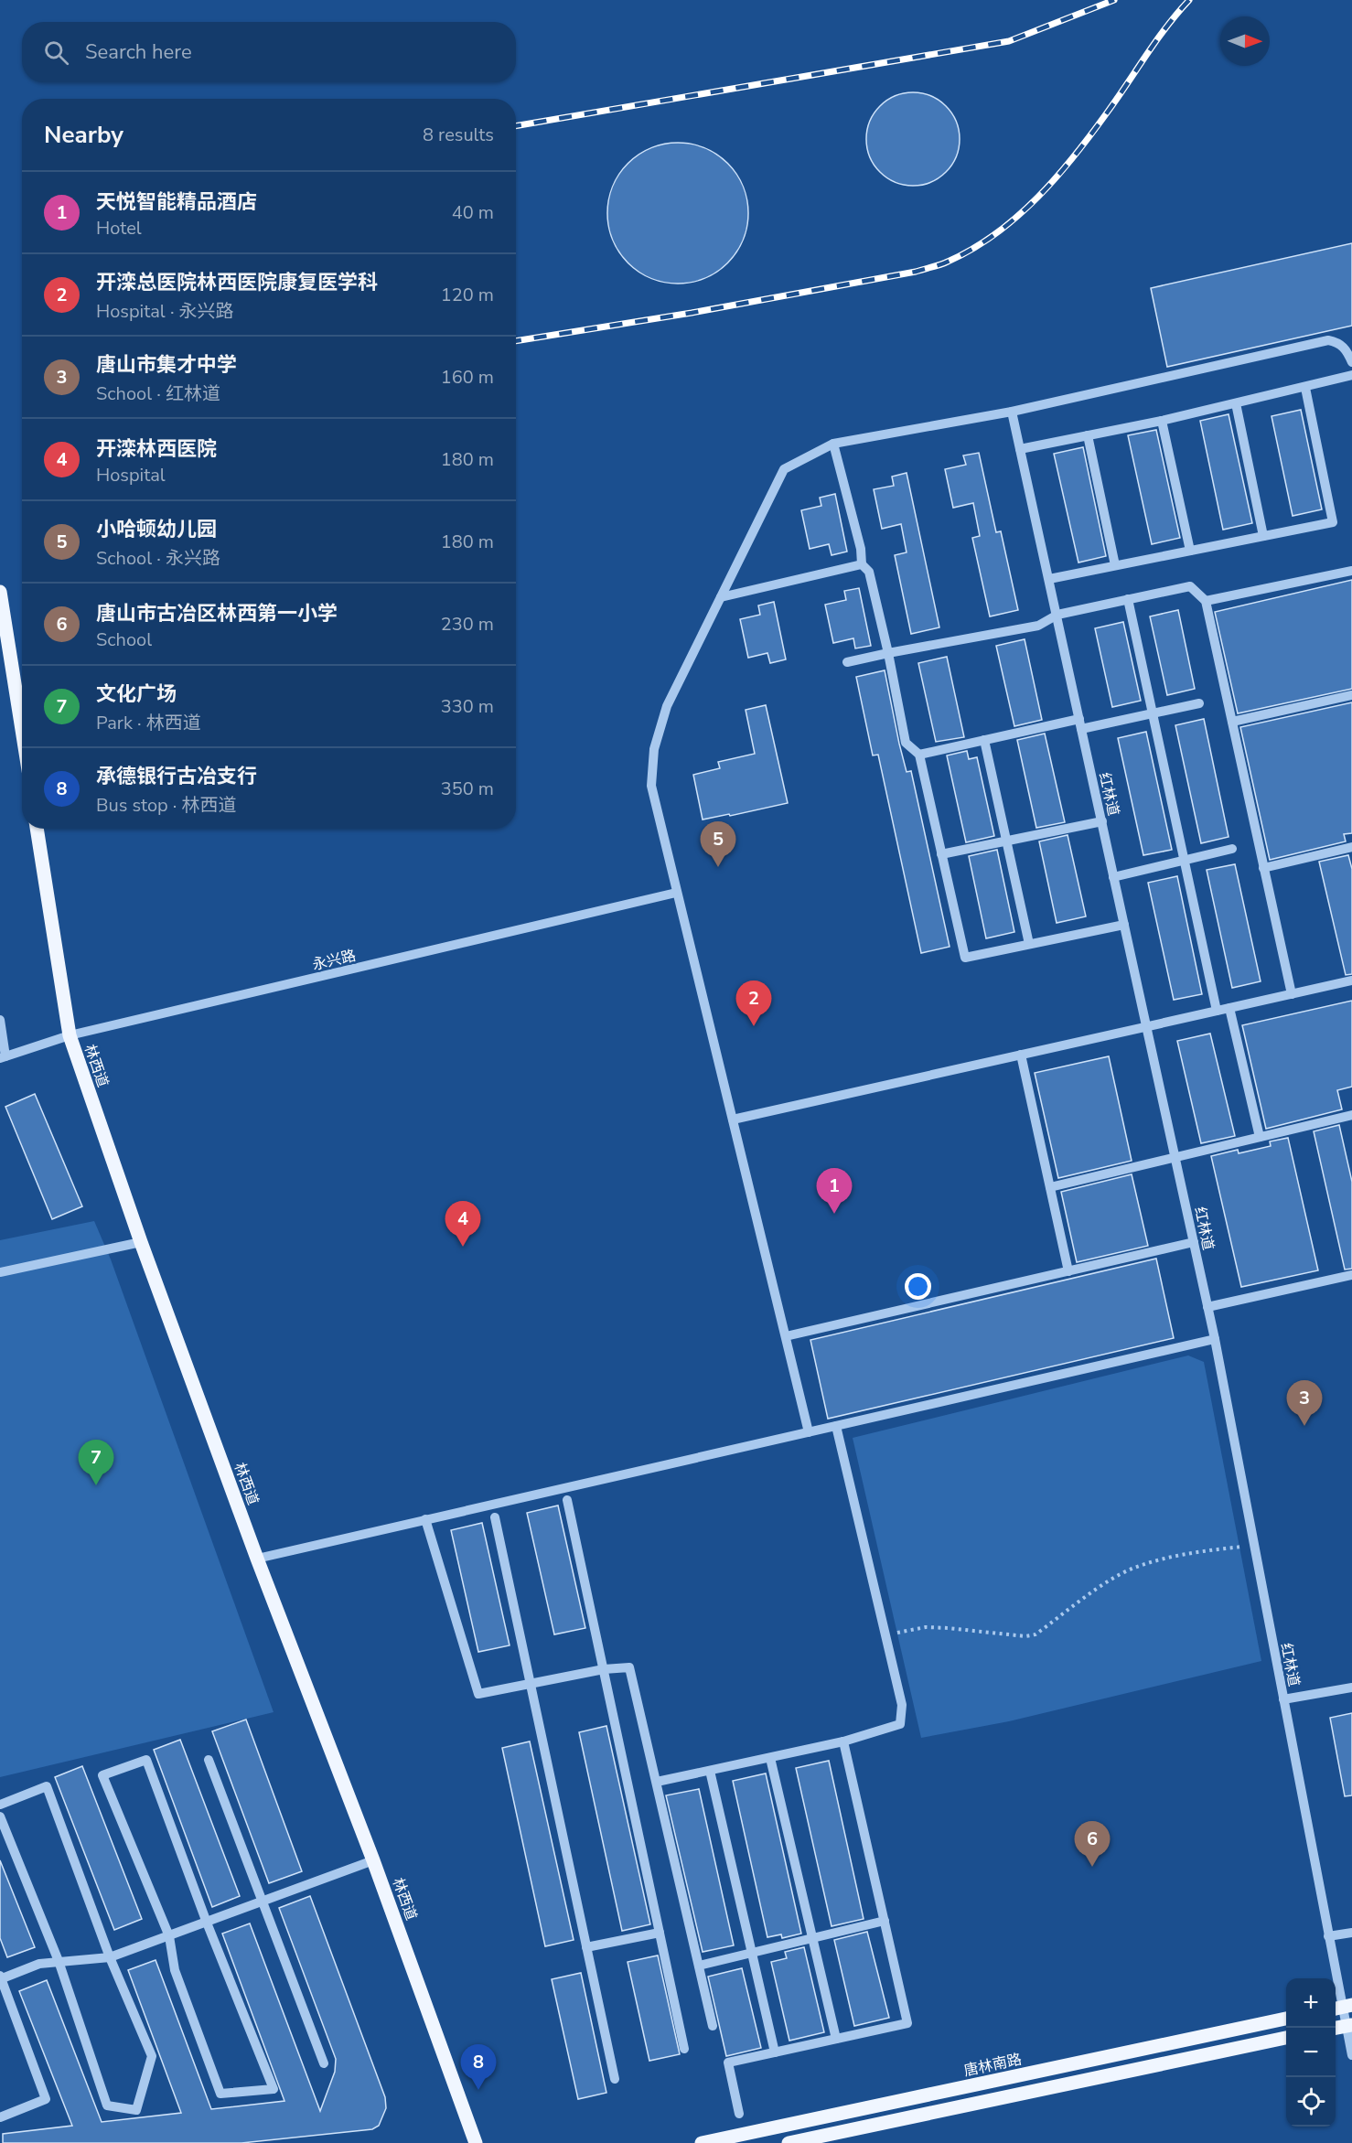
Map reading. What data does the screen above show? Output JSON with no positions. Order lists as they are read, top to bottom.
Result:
{
  "streets": {
    "main road": ["林西道", "唐林南路"],
    "street": ["红林道", "永兴路"]
  },
  "crossings": [
    ["永兴路", "林西道"]
  ],
  "north": "right",
  "page": {
    "search": "Search here",
    "heading": ["Nearby", "8 results"],
    "list": [
      {
        "mark": "1",
        "name": "天悦智能精品酒店",
        "note": "Hotel",
        "value": "40 m"
      },
      {
        "mark": "2",
        "name": "开滦总医院林西医院康复医学科",
        "note": "Hospital · 永兴路",
        "value": "120 m"
      },
      {
        "mark": "3",
        "name": "唐山市集才中学",
        "note": "School · 红林道",
        "value": "160 m"
      },
      {
        "mark": "4",
        "name": "开滦林西医院",
        "note": "Hospital",
        "value": "180 m"
      },
      {
        "mark": "5",
        "name": "小哈顿幼儿园",
        "note": "School · 永兴路",
        "value": "180 m"
      },
      {
        "mark": "6",
        "name": "唐山市古冶区林西第一小学",
        "note": "School",
        "value": "230 m"
      },
      {
        "mark": "7",
        "name": "文化广场",
        "note": "Park · 林西道",
        "value": "330 m"
      },
      {
        "mark": "8",
        "name": "承德银行古冶支行",
        "note": "Bus stop · 林西道",
        "value": "350 m"
      }
    ],
    "pins": [
      "5",
      "2",
      "1",
      "4",
      "3",
      "7",
      "6",
      "8"
    ],
    "map_buttons": ["+", "−"]
  }
}
